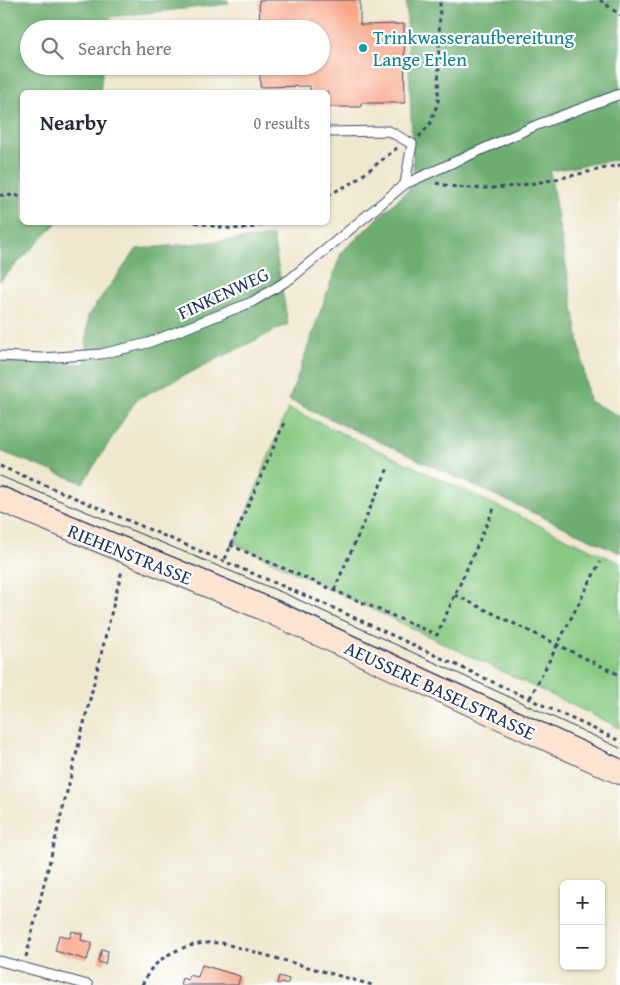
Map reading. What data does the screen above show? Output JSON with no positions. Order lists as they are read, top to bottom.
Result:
{
  "streets": {
    "main road": ["RIEHENSTRASSE", "AEUSSERE BASELSTRASSE"],
    "lane": ["FINKENWEG"]
  },
  "crossings": [
    ["RIEHENSTRASSE", "AEUSSERE BASELSTRASSE"]
  ],
  "places": ["Trinkwasseraufbereitung Lange Erlen"],
  "page": {
    "search": "Search here",
    "heading": ["Nearby", "0 results"],
    "map_buttons": ["+", "−"]
  }
}
